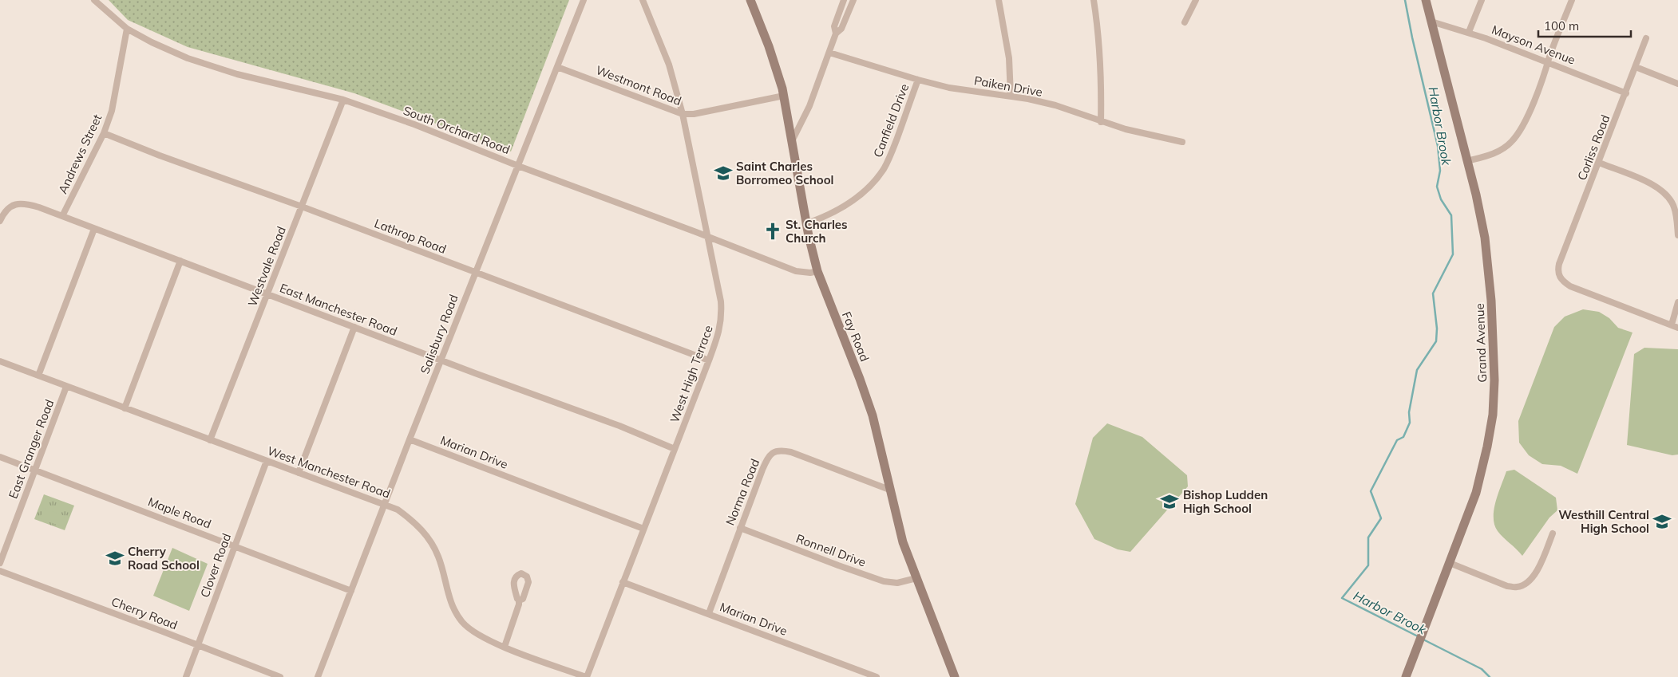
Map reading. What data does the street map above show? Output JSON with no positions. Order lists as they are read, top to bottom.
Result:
{
  "streets": {
    "street": [
      "Mayson Avenue",
      "Westmont Road",
      "Paiken Drive",
      "Canfield Drive",
      "South Orchard Road",
      "Corliss Road",
      "Andrews Street",
      "Lathrop Road",
      "Westvale Road",
      "East Manchester Road",
      "Salisbury Road",
      "Fay Road",
      "Grand Avenue",
      "West High Terrace",
      "East Granger Road",
      "Marian Drive",
      "West Manchester Road",
      "Norma Road",
      "Maple Road",
      "Ronnell Drive",
      "Clover Road",
      "Cherry Road"
    ]
  },
  "crossings": [
    ["Mayson Avenue", "Corliss Road"],
    ["Mayson Avenue", "Grand Avenue"],
    ["Westmont Road", "Salisbury Road"],
    ["Westmont Road", "Fay Road"],
    ["Westmont Road", "West High Terrace"],
    ["Paiken Drive", "Canfield Drive"],
    ["Canfield Drive", "Fay Road"],
    ["South Orchard Road", "Andrews Street"],
    ["South Orchard Road", "Westvale Road"],
    ["South Orchard Road", "Salisbury Road"],
    ["South Orchard Road", "Fay Road"],
    ["South Orchard Road", "West High Terrace"],
    ["Andrews Street", "Lathrop Road"],
    ["Andrews Street", "East Manchester Road"],
    ["Lathrop Road", "Westvale Road"],
    ["Lathrop Road", "Salisbury Road"],
    ["Lathrop Road", "West High Terrace"],
    ["Westvale Road", "East Manchester Road"],
    ["Westvale Road", "West Manchester Road"],
    ["East Manchester Road", "Salisbury Road"],
    ["East Manchester Road", "West High Terrace"],
    ["Salisbury Road", "Marian Drive"],
    ["Salisbury Road", "West Manchester Road"],
    ["Salisbury Road", "Maple Road"],
    ["Fay Road", "Norma Road"],
    ["Fay Road", "Ronnell Drive"],
    ["West High Terrace", "Marian Drive"],
    ["West High Terrace", "West Manchester Road"],
    ["East Granger Road", "West Manchester Road"],
    ["East Granger Road", "Maple Road"],
    ["Marian Drive", "Norma Road"],
    ["West Manchester Road", "Clover Road"],
    ["Norma Road", "Ronnell Drive"],
    ["Maple Road", "Clover Road"],
    ["Clover Road", "Cherry Road"]
  ],
  "water": ["Harbor Brook"],
  "places": {
    "school or university": [
      "Saint Charles Borromeo School",
      "Bishop Ludden High School",
      "Westhill Central High School",
      "Cherry Road School"
    ],
    "church": ["St. Charles Church"]
  },
  "scale_bar": "100 m"
}
